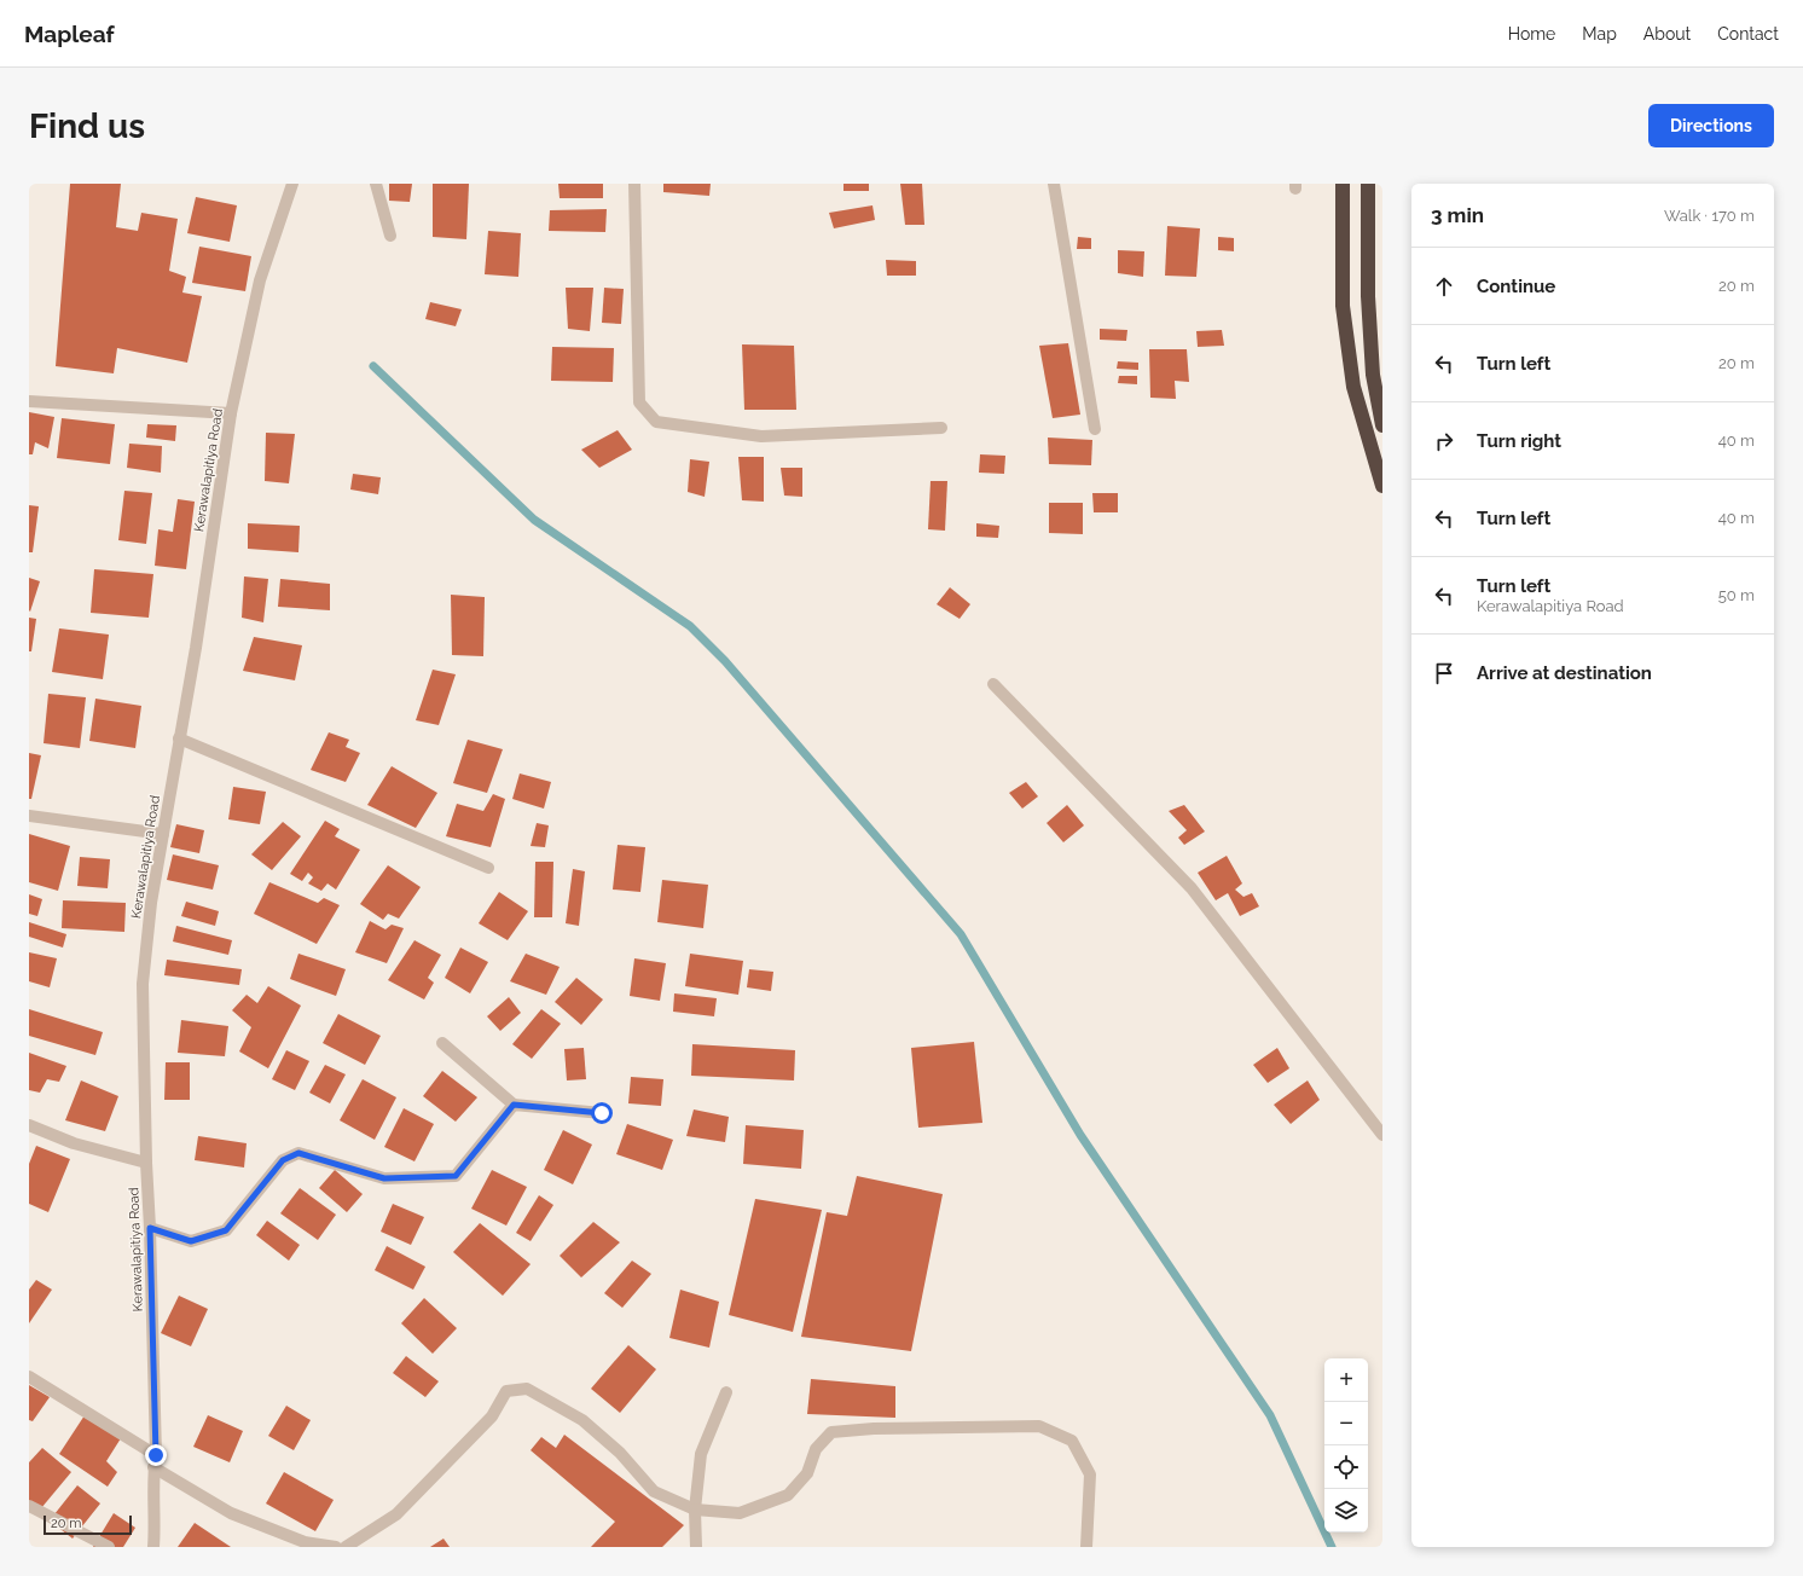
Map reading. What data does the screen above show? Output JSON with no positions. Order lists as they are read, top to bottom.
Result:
{
  "streets": {
    "street": ["Kerawalapitiya Road"]
  },
  "scale_bar": "20 m",
  "page": {
    "header": "Mapleaf",
    "nav": [
      "Home",
      "Map",
      "About",
      "Contact"
    ],
    "buttons": "Directions",
    "title": "Find us",
    "heading": ["3 min", "Walk · 170 m"],
    "list": [
      ["Continue", "20 m"],
      ["Turn left", "20 m"],
      ["Turn right", "40 m"],
      ["Turn left", "40 m"],
      ["Turn left", "Kerawalapitiya Road", "50 m"],
      "Arrive at destination"
    ],
    "map_buttons": ["+", "−"],
    "scale": "20 m"
  }
}
